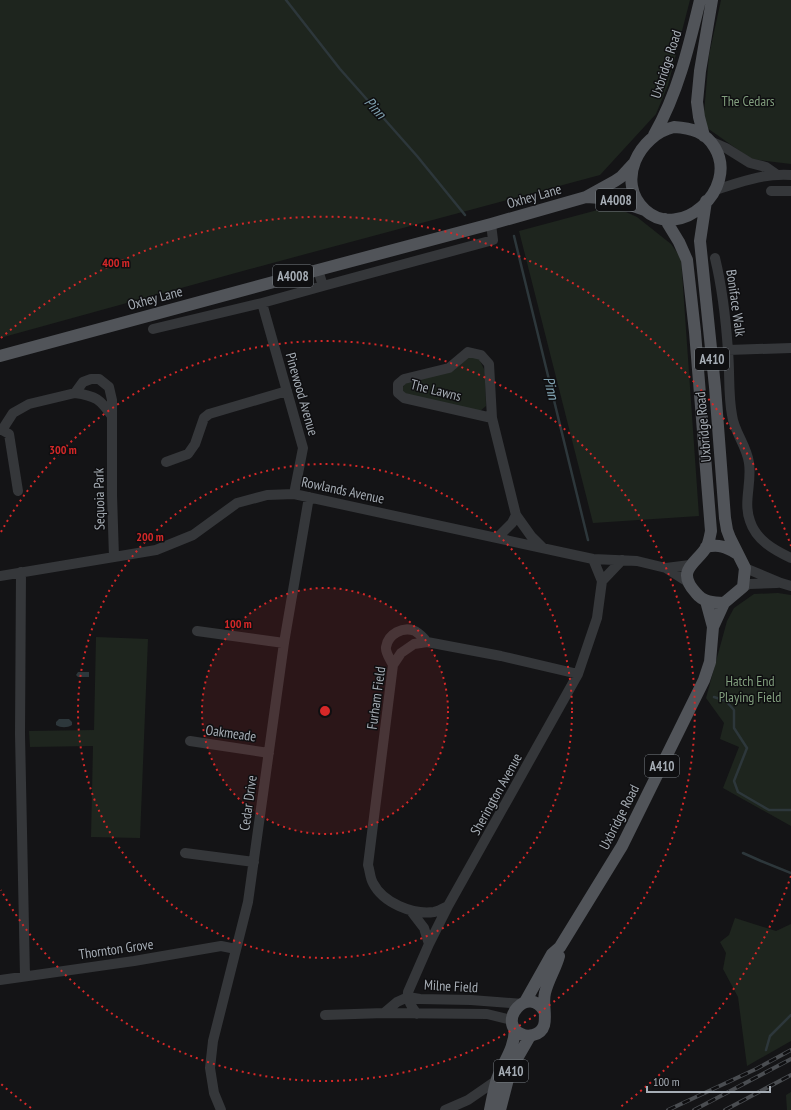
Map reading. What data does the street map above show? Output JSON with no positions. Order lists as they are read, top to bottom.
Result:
{
  "streets": {
    "main road": [
      "Uxbridge Road",
      "Oxhey Lane",
      "A4008",
      "A410"
    ],
    "street": [
      "Boniface Walk",
      "The Lawns",
      "Pinewood Avenue",
      "Rowlands Avenue",
      "Sequoia Park",
      "Furham Field",
      "Oakmeade",
      "Sherington Avenue",
      "Cedar Drive",
      "Thornton Grove",
      "Milne Field"
    ]
  },
  "crossings": [
    ["Uxbridge Road", "Oxhey Lane"],
    ["Uxbridge Road", "Rowlands Avenue"],
    ["Uxbridge Road", "Milne Field"],
    ["Oxhey Lane", "Pinewood Avenue"],
    ["Pinewood Avenue", "Rowlands Avenue"],
    ["Rowlands Avenue", "Sequoia Park"],
    ["Rowlands Avenue", "Sherington Avenue"],
    ["Rowlands Avenue", "Cedar Drive"],
    ["Furham Field", "Sherington Avenue"],
    ["Oakmeade", "Cedar Drive"],
    ["Sherington Avenue", "Milne Field"],
    ["Cedar Drive", "Thornton Grove"]
  ],
  "water": ["Pinn"],
  "parks": ["The Cedars", "Hatch End Playing Field"],
  "scale_bar": "100 m",
  "rings": [
    "400 m",
    "300 m",
    "200 m",
    "100 m"
  ]
}
